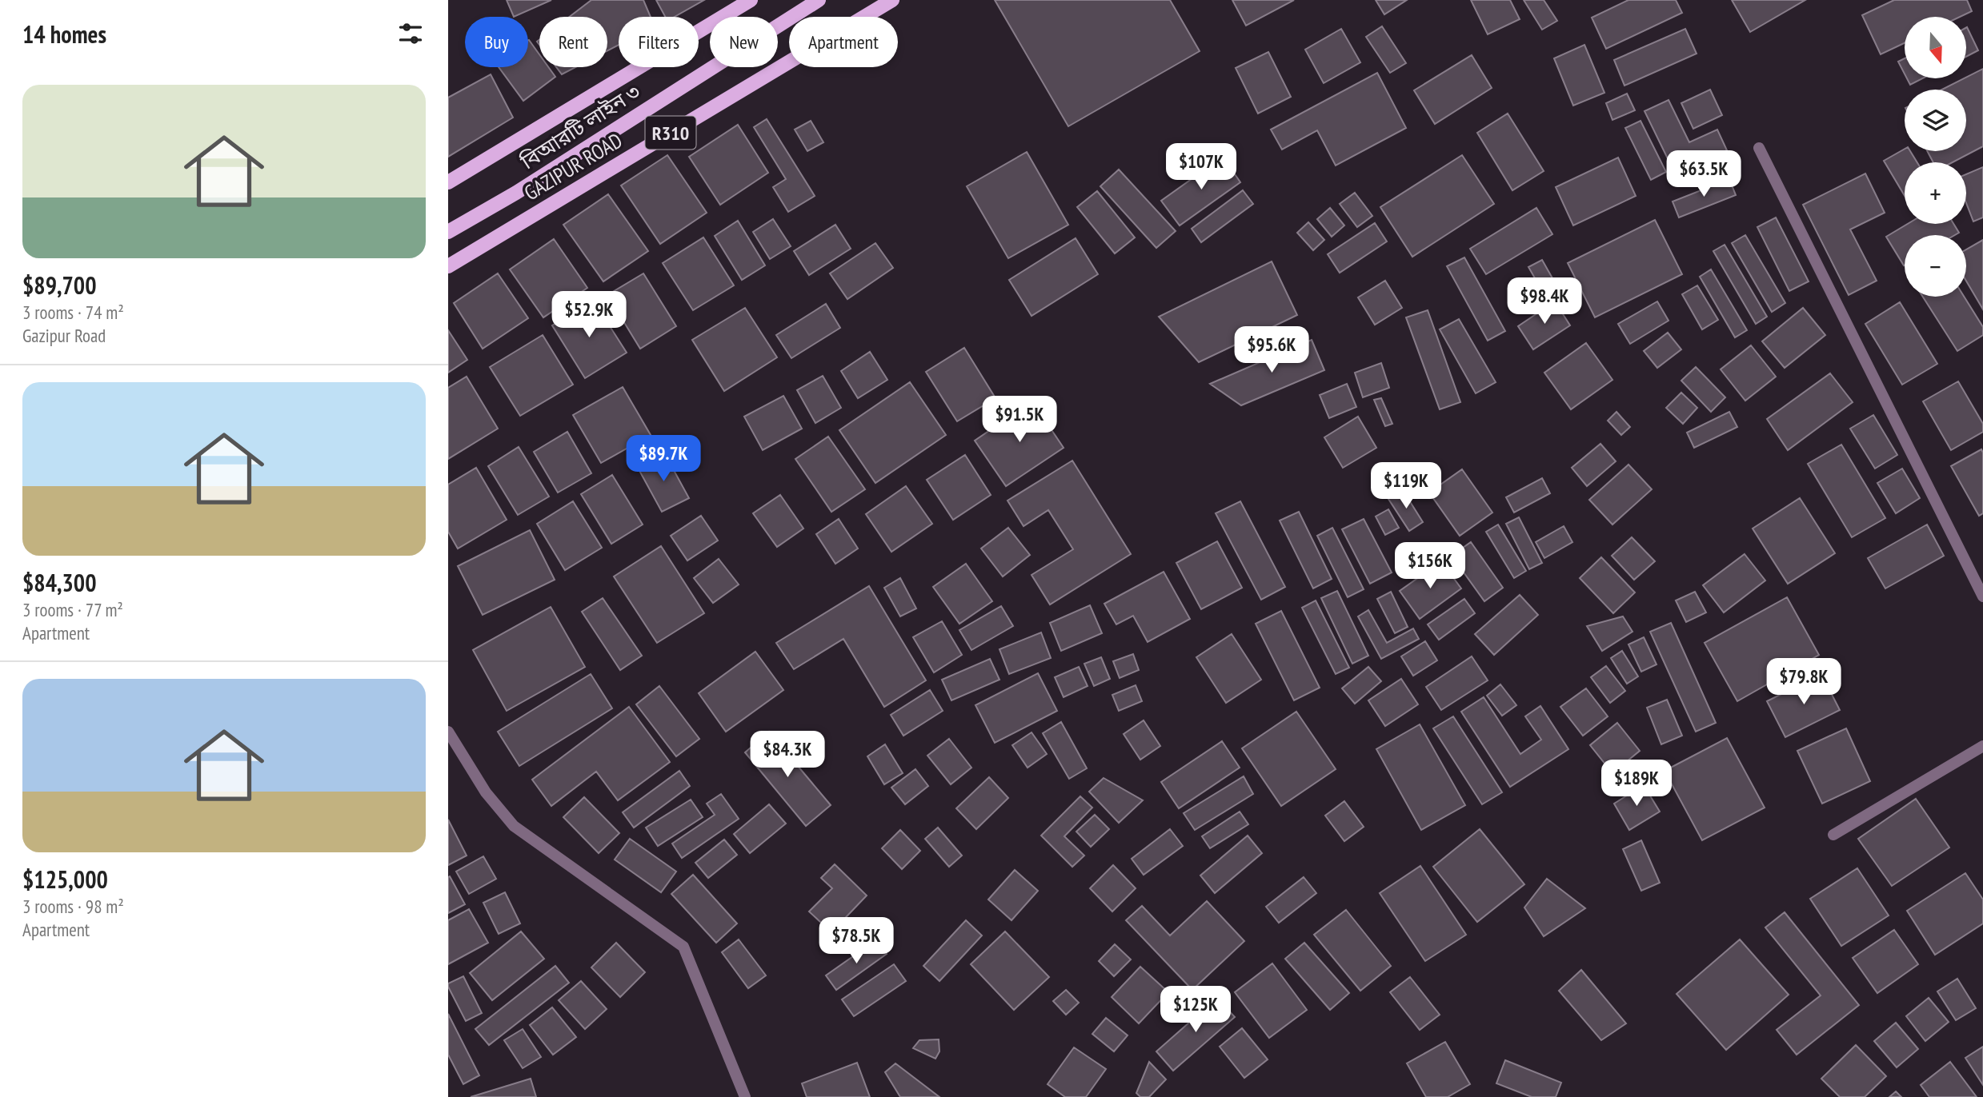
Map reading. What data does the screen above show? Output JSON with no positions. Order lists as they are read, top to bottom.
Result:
{
  "streets": {
    "main road": ["বিআরটি লাইন ৩", "R310", "GAZIPUR ROAD"]
  },
  "north": "bottom",
  "page": {
    "heading": "14 homes",
    "map_buttons": ["+", "−"],
    "chip": [
      "Buy",
      "Rent",
      "Filters",
      "New",
      "Apartment"
    ],
    "list": [
      {
        "name": "$89,700",
        "note": "3 rooms · 74 m² · Gazipur Road"
      },
      {
        "name": "$84,300",
        "note": "3 rooms · 77 m² · Apartment"
      },
      {
        "name": "$125,000",
        "note": "3 rooms · 98 m² · Apartment"
      }
    ],
    "price": [
      "$107K",
      "$63.5K",
      "$98.4K",
      "$52.9K",
      "$95.6K",
      "$91.5K",
      "$89.7K",
      "$119K",
      "$156K",
      "$79.8K",
      "$84.3K",
      "$189K",
      "$78.5K",
      "$125K"
    ]
  }
}
